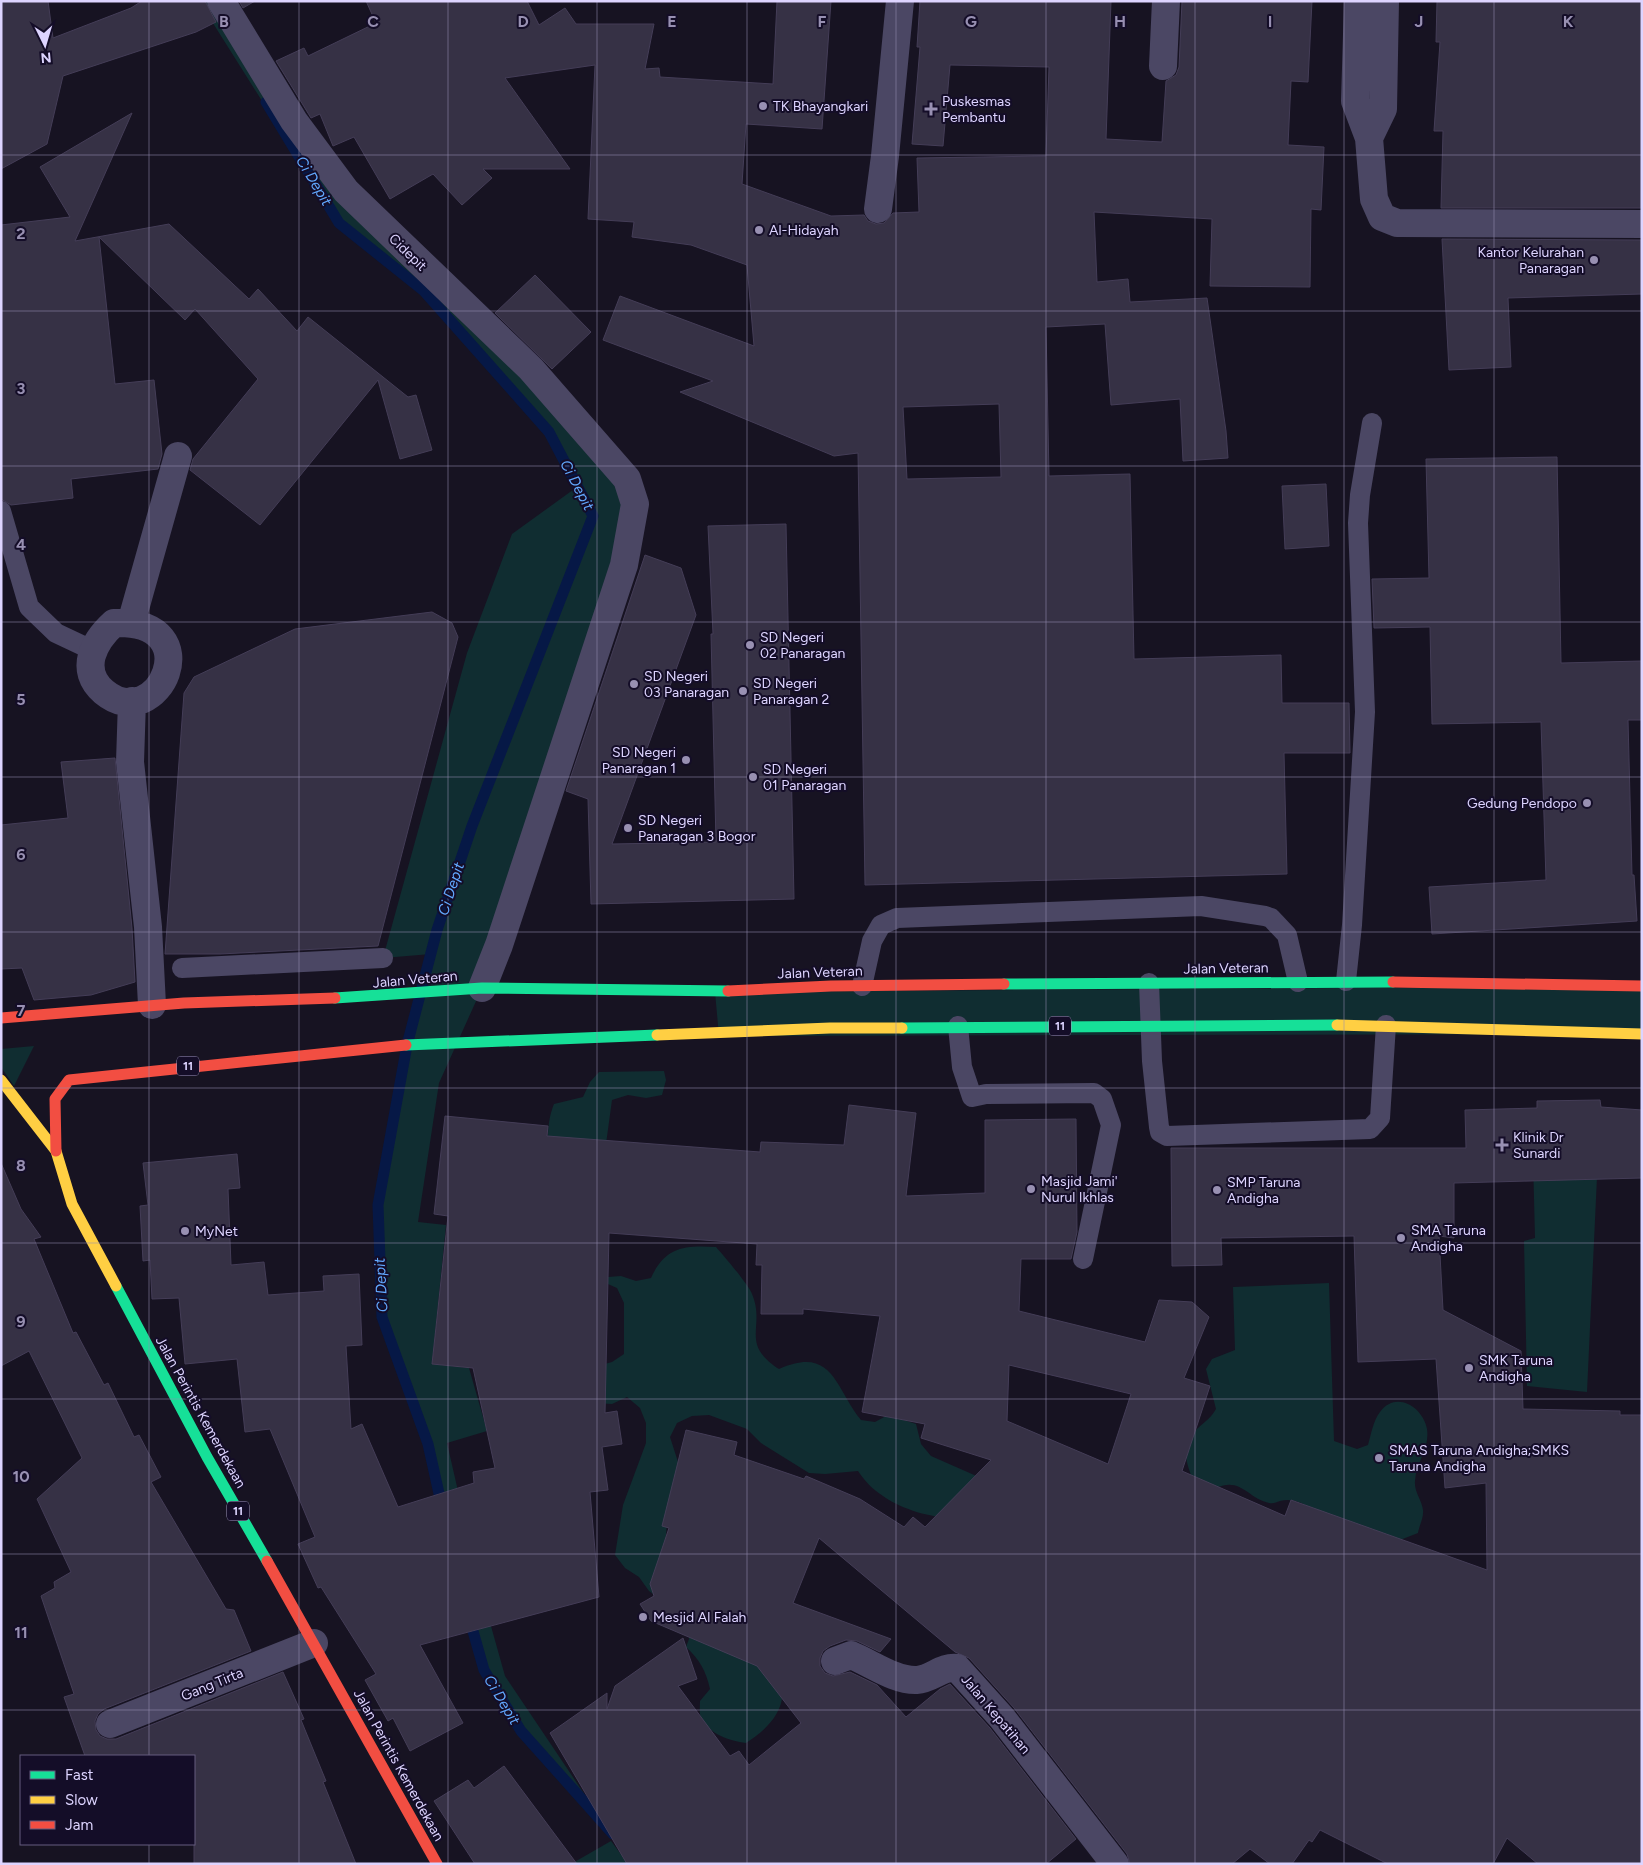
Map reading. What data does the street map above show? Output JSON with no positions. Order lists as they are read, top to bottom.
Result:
{
  "streets": {
    "main road": ["Jalan Veteran", "11", "Jalan Perintis Kemerdekaan"],
    "street": ["Cidepit", "Gang Tirta", "Jalan Kepatihan"]
  },
  "crossings": [
    ["Cidepit", "Jalan Veteran"],
    ["11", "Jalan Perintis Kemerdekaan"],
    ["Jalan Perintis Kemerdekaan", "Gang Tirta"]
  ],
  "water": ["Ci Depit"],
  "places": {
    "other": [
      "TK Bhayangkari",
      "Al-Hidayah",
      "Kantor Kelurahan Panaragan",
      "SD Negeri 02 Panaragan",
      "SD Negeri 03 Panaragan",
      "SD Negeri Panaragan 2",
      "SD Negeri Panaragan 1",
      "SD Negeri 01 Panaragan",
      "Gedung Pendopo",
      "SD Negeri Panaragan 3 Bogor",
      "Masjid Jami' Nurul Ikhlas",
      "SMP Taruna Andigha",
      "MyNet",
      "SMA Taruna Andigha",
      "SMK Taruna Andigha",
      "SMAS Taruna Andigha;SMKS Taruna Andigha",
      "Mesjid Al Falah"
    ],
    "health": ["Puskesmas Pembantu", "Klinik Dr Sunardi"]
  },
  "legend": ["Fast", "Slow", "Jam"],
  "north": "bottom",
  "grid": {
    "columns": [
      "B",
      "C",
      "D",
      "E",
      "F",
      "G",
      "H",
      "I",
      "J",
      "K"
    ],
    "rows": [
      "2",
      "3",
      "4",
      "5",
      "6",
      "7",
      "8",
      "9",
      "10",
      "11"
    ]
  }
}
